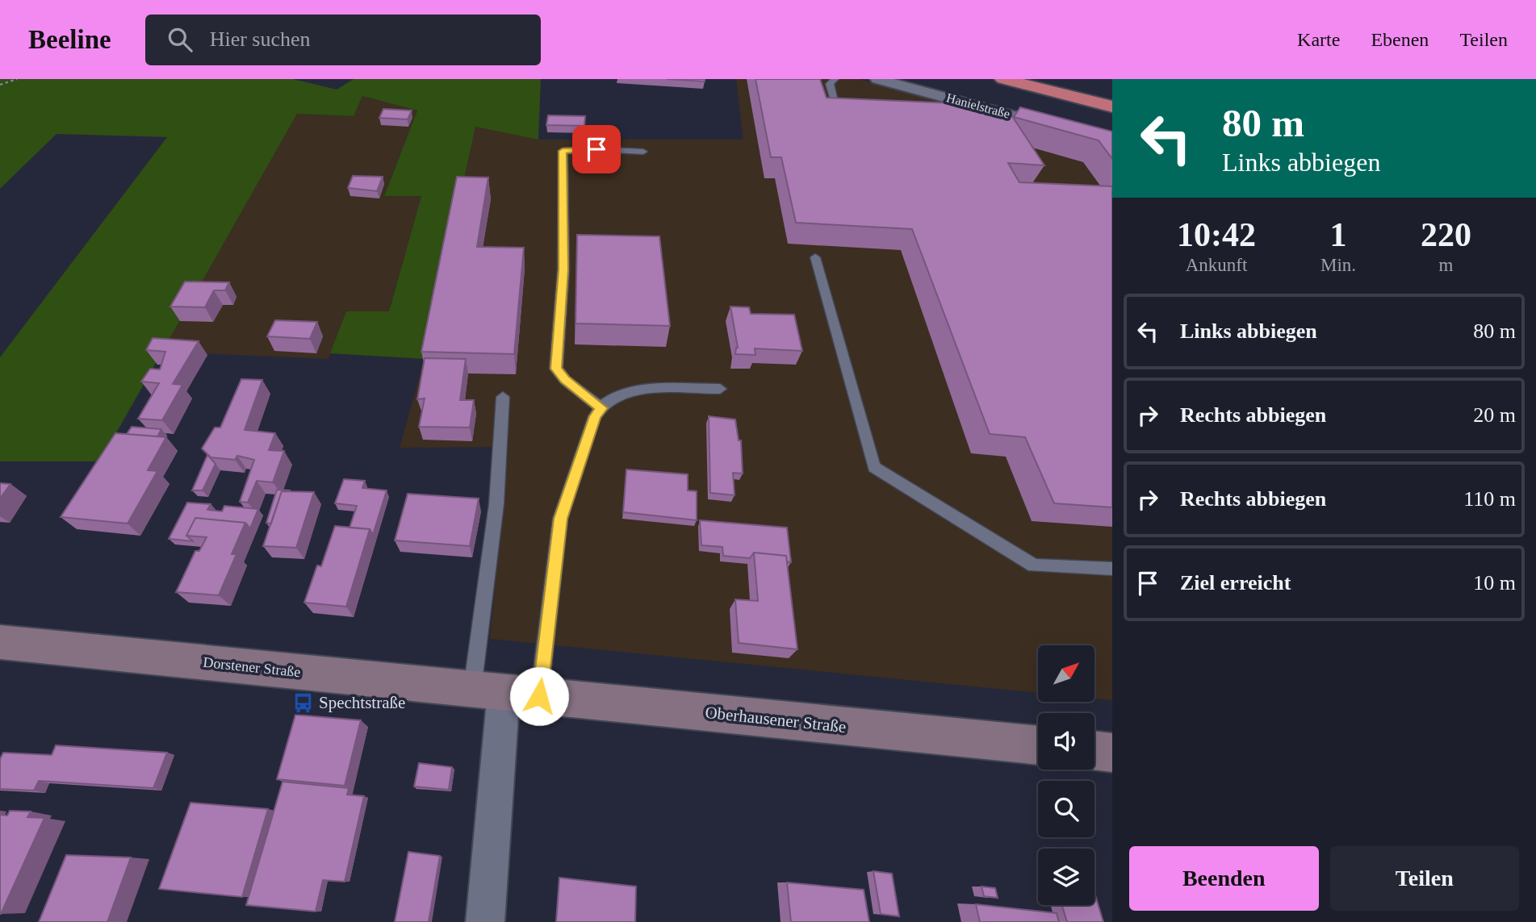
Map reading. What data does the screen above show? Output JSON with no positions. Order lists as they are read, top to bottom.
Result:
{
  "streets": {
    "main road": ["Dorstener Straße", "Oberhausener Straße"],
    "street": ["Hanielstraße"]
  },
  "crossings": [
    ["Dorstener Straße", "Oberhausener Straße"]
  ],
  "places": {
    "bus stop": ["Spechtstraße"]
  },
  "north": "top right",
  "page": {
    "header": "Beeline",
    "search": "Hier suchen",
    "nav": ["Karte", "Ebenen", "Teilen"],
    "turn": ["80 m", "Links abbiegen"],
    "eta": [
      "10:42",
      "Ankunft",
      "1",
      "Min.",
      "220",
      "m"
    ],
    "list": [
      {
        "name": "Links abbiegen",
        "value": "80 m"
      },
      {
        "name": "Rechts abbiegen",
        "value": "20 m"
      },
      {
        "name": "Rechts abbiegen",
        "value": "110 m"
      },
      {
        "name": "Ziel erreicht",
        "value": "10 m"
      }
    ],
    "buttons": ["Beenden", "Teilen"]
  }
}
